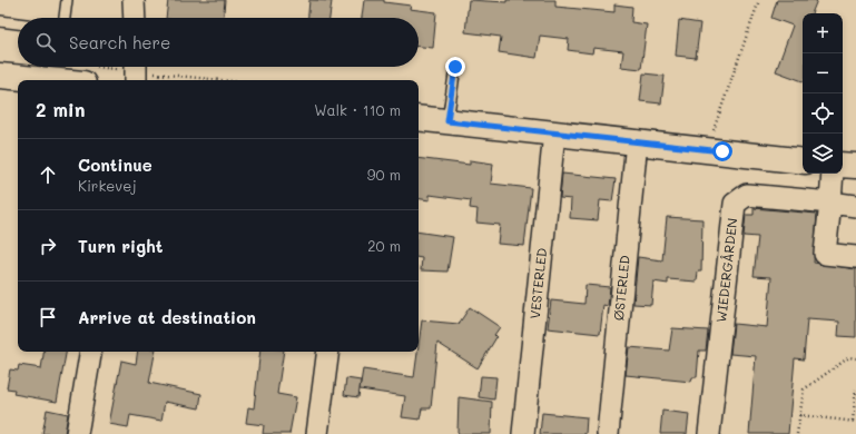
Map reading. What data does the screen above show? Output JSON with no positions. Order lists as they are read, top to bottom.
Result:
{
  "streets": {
    "street": ["WIEDERGÅRDEN", "VESTERLED", "ØSTERLED"]
  },
  "page": {
    "map_buttons": ["+", "−"],
    "search": "Search here",
    "heading": ["2 min", "Walk · 110 m"],
    "list": [
      ["Continue", "Kirkevej", "90 m"],
      ["Turn right", "20 m"],
      "Arrive at destination"
    ]
  }
}
